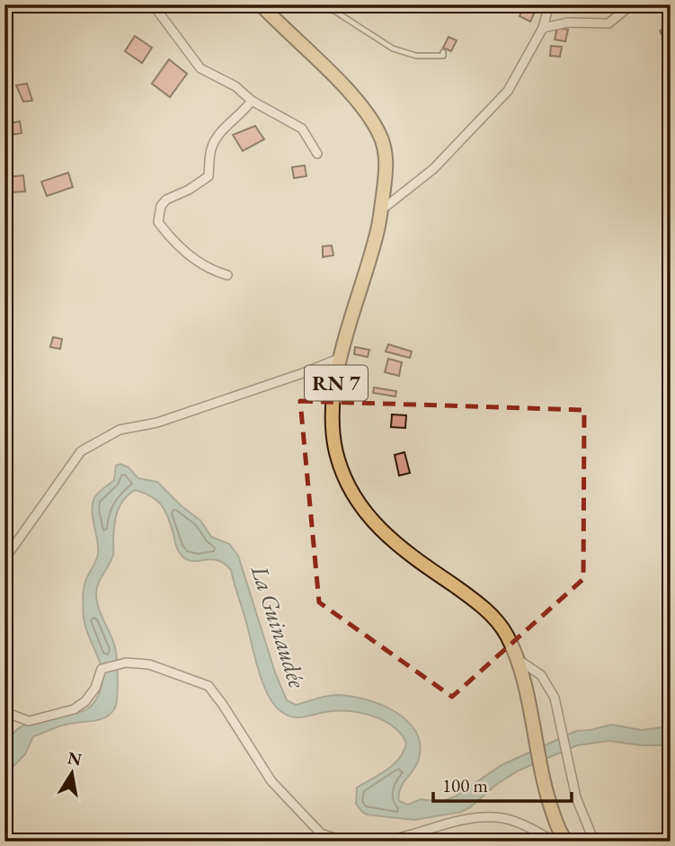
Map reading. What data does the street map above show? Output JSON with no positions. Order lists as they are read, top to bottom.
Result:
{
  "streets": {
    "main road": ["RN 7"]
  },
  "water": ["La Guinaudée"],
  "scale_bar": "100 m",
  "north": "top"
}
